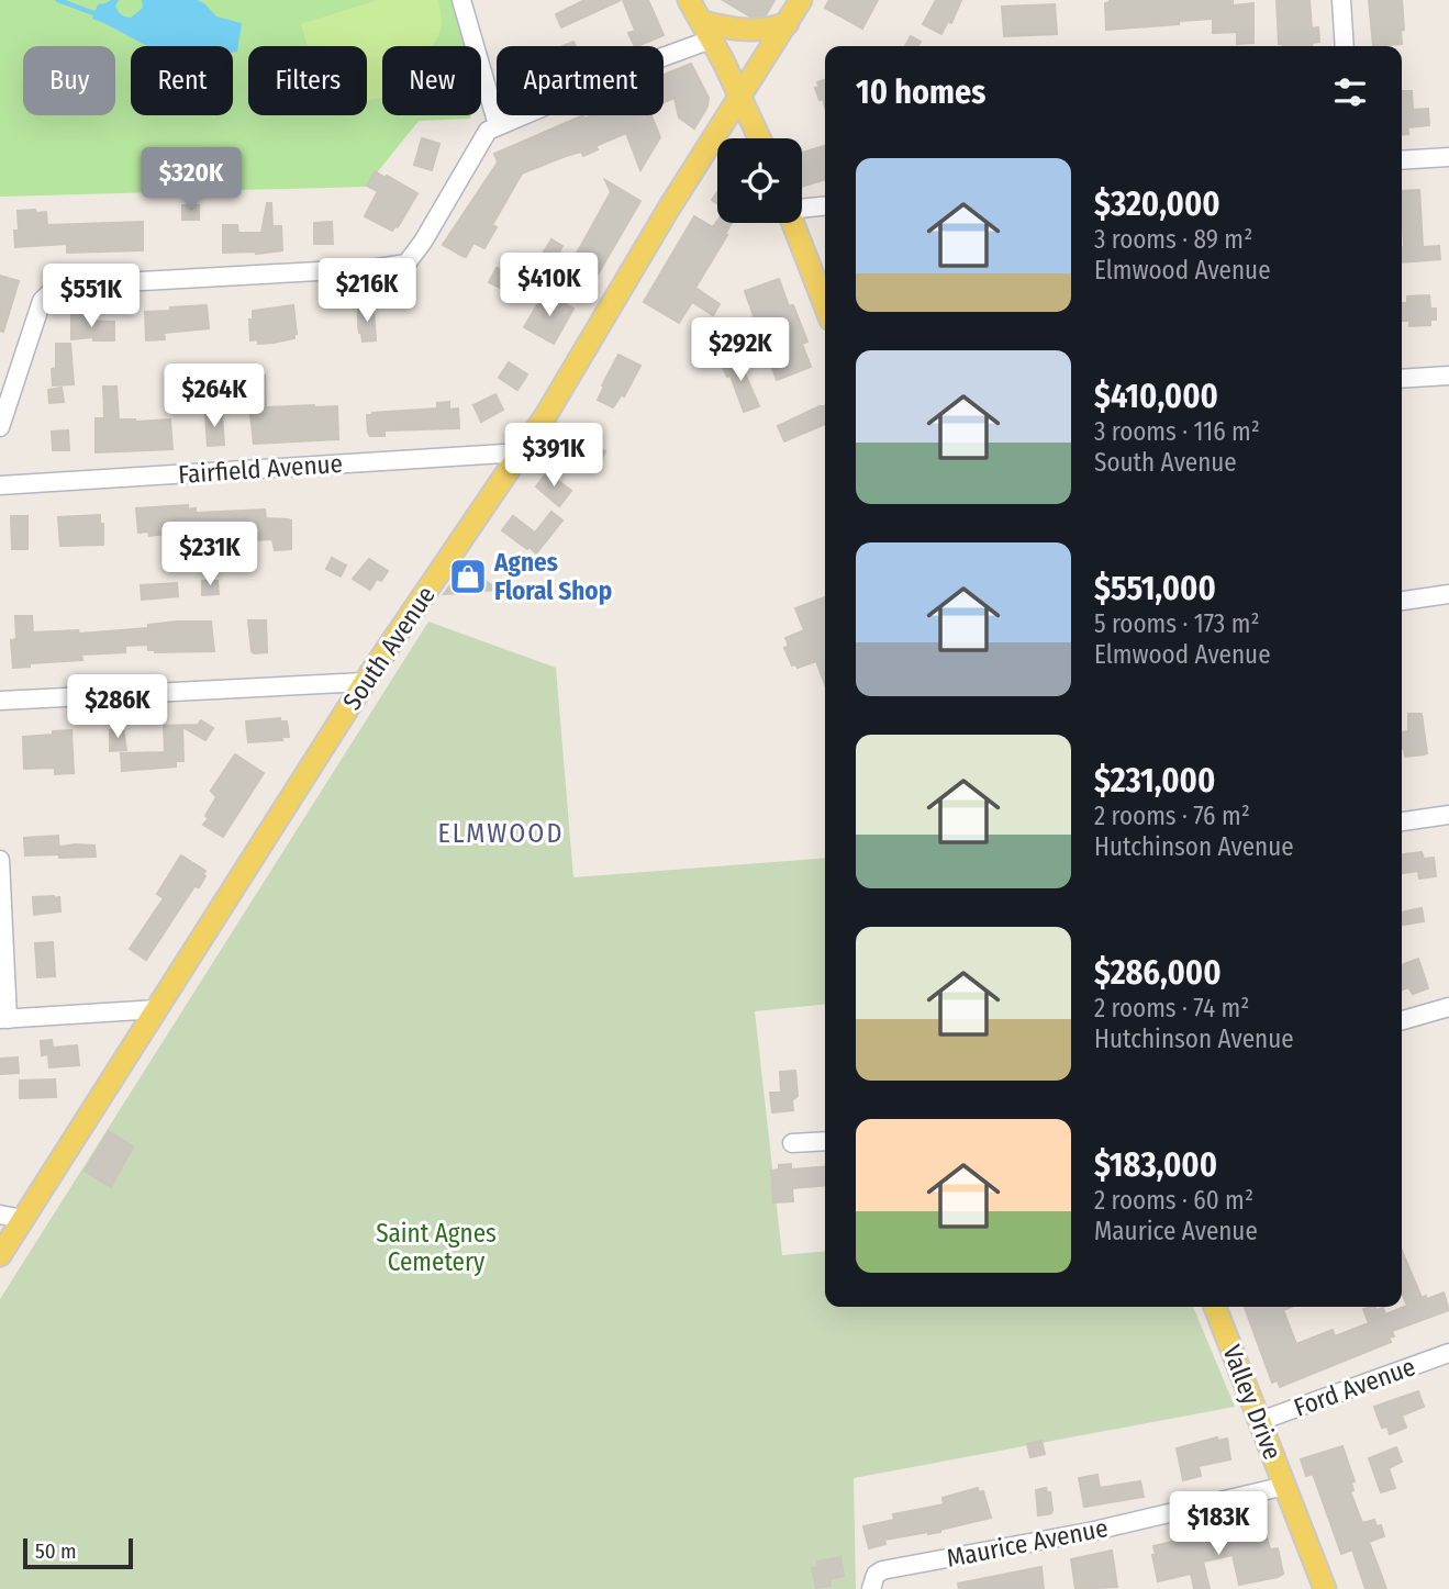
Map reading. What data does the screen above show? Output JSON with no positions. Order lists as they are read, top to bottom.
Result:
{
  "streets": {
    "main road": ["South Avenue", "Valley Drive"],
    "street": ["Fairfield Avenue", "Ford Avenue", "Maurice Avenue"]
  },
  "crossings": [
    ["Fairfield Avenue", "South Avenue"],
    ["Ford Avenue", "Valley Drive"],
    ["Valley Drive", "Maurice Avenue"]
  ],
  "districts": ["ELMWOOD"],
  "parks": ["Saint Agnes Cemetery"],
  "places": {
    "shop": ["Agnes Floral Shop"]
  },
  "scale_bar": "50 m",
  "page": {
    "chip": [
      "Buy",
      "Rent",
      "Filters",
      "New",
      "Apartment"
    ],
    "heading": "10 homes",
    "list": [
      {
        "name": "$320,000",
        "note": "3 rooms · 89 m² · Elmwood Avenue"
      },
      {
        "name": "$410,000",
        "note": "3 rooms · 116 m² · South Avenue"
      },
      {
        "name": "$551,000",
        "note": "5 rooms · 173 m² · Elmwood Avenue"
      },
      {
        "name": "$231,000",
        "note": "2 rooms · 76 m² · Hutchinson Avenue"
      },
      {
        "name": "$286,000",
        "note": "2 rooms · 74 m² · Hutchinson Avenue"
      },
      {
        "name": "$183,000",
        "note": "2 rooms · 60 m² · Maurice Avenue"
      }
    ],
    "price": [
      "$320K",
      "$410K",
      "$216K",
      "$551K",
      "$292K",
      "$264K",
      "$391K",
      "$231K",
      "$286K",
      "$183K"
    ],
    "scale": "50 m"
  }
}
